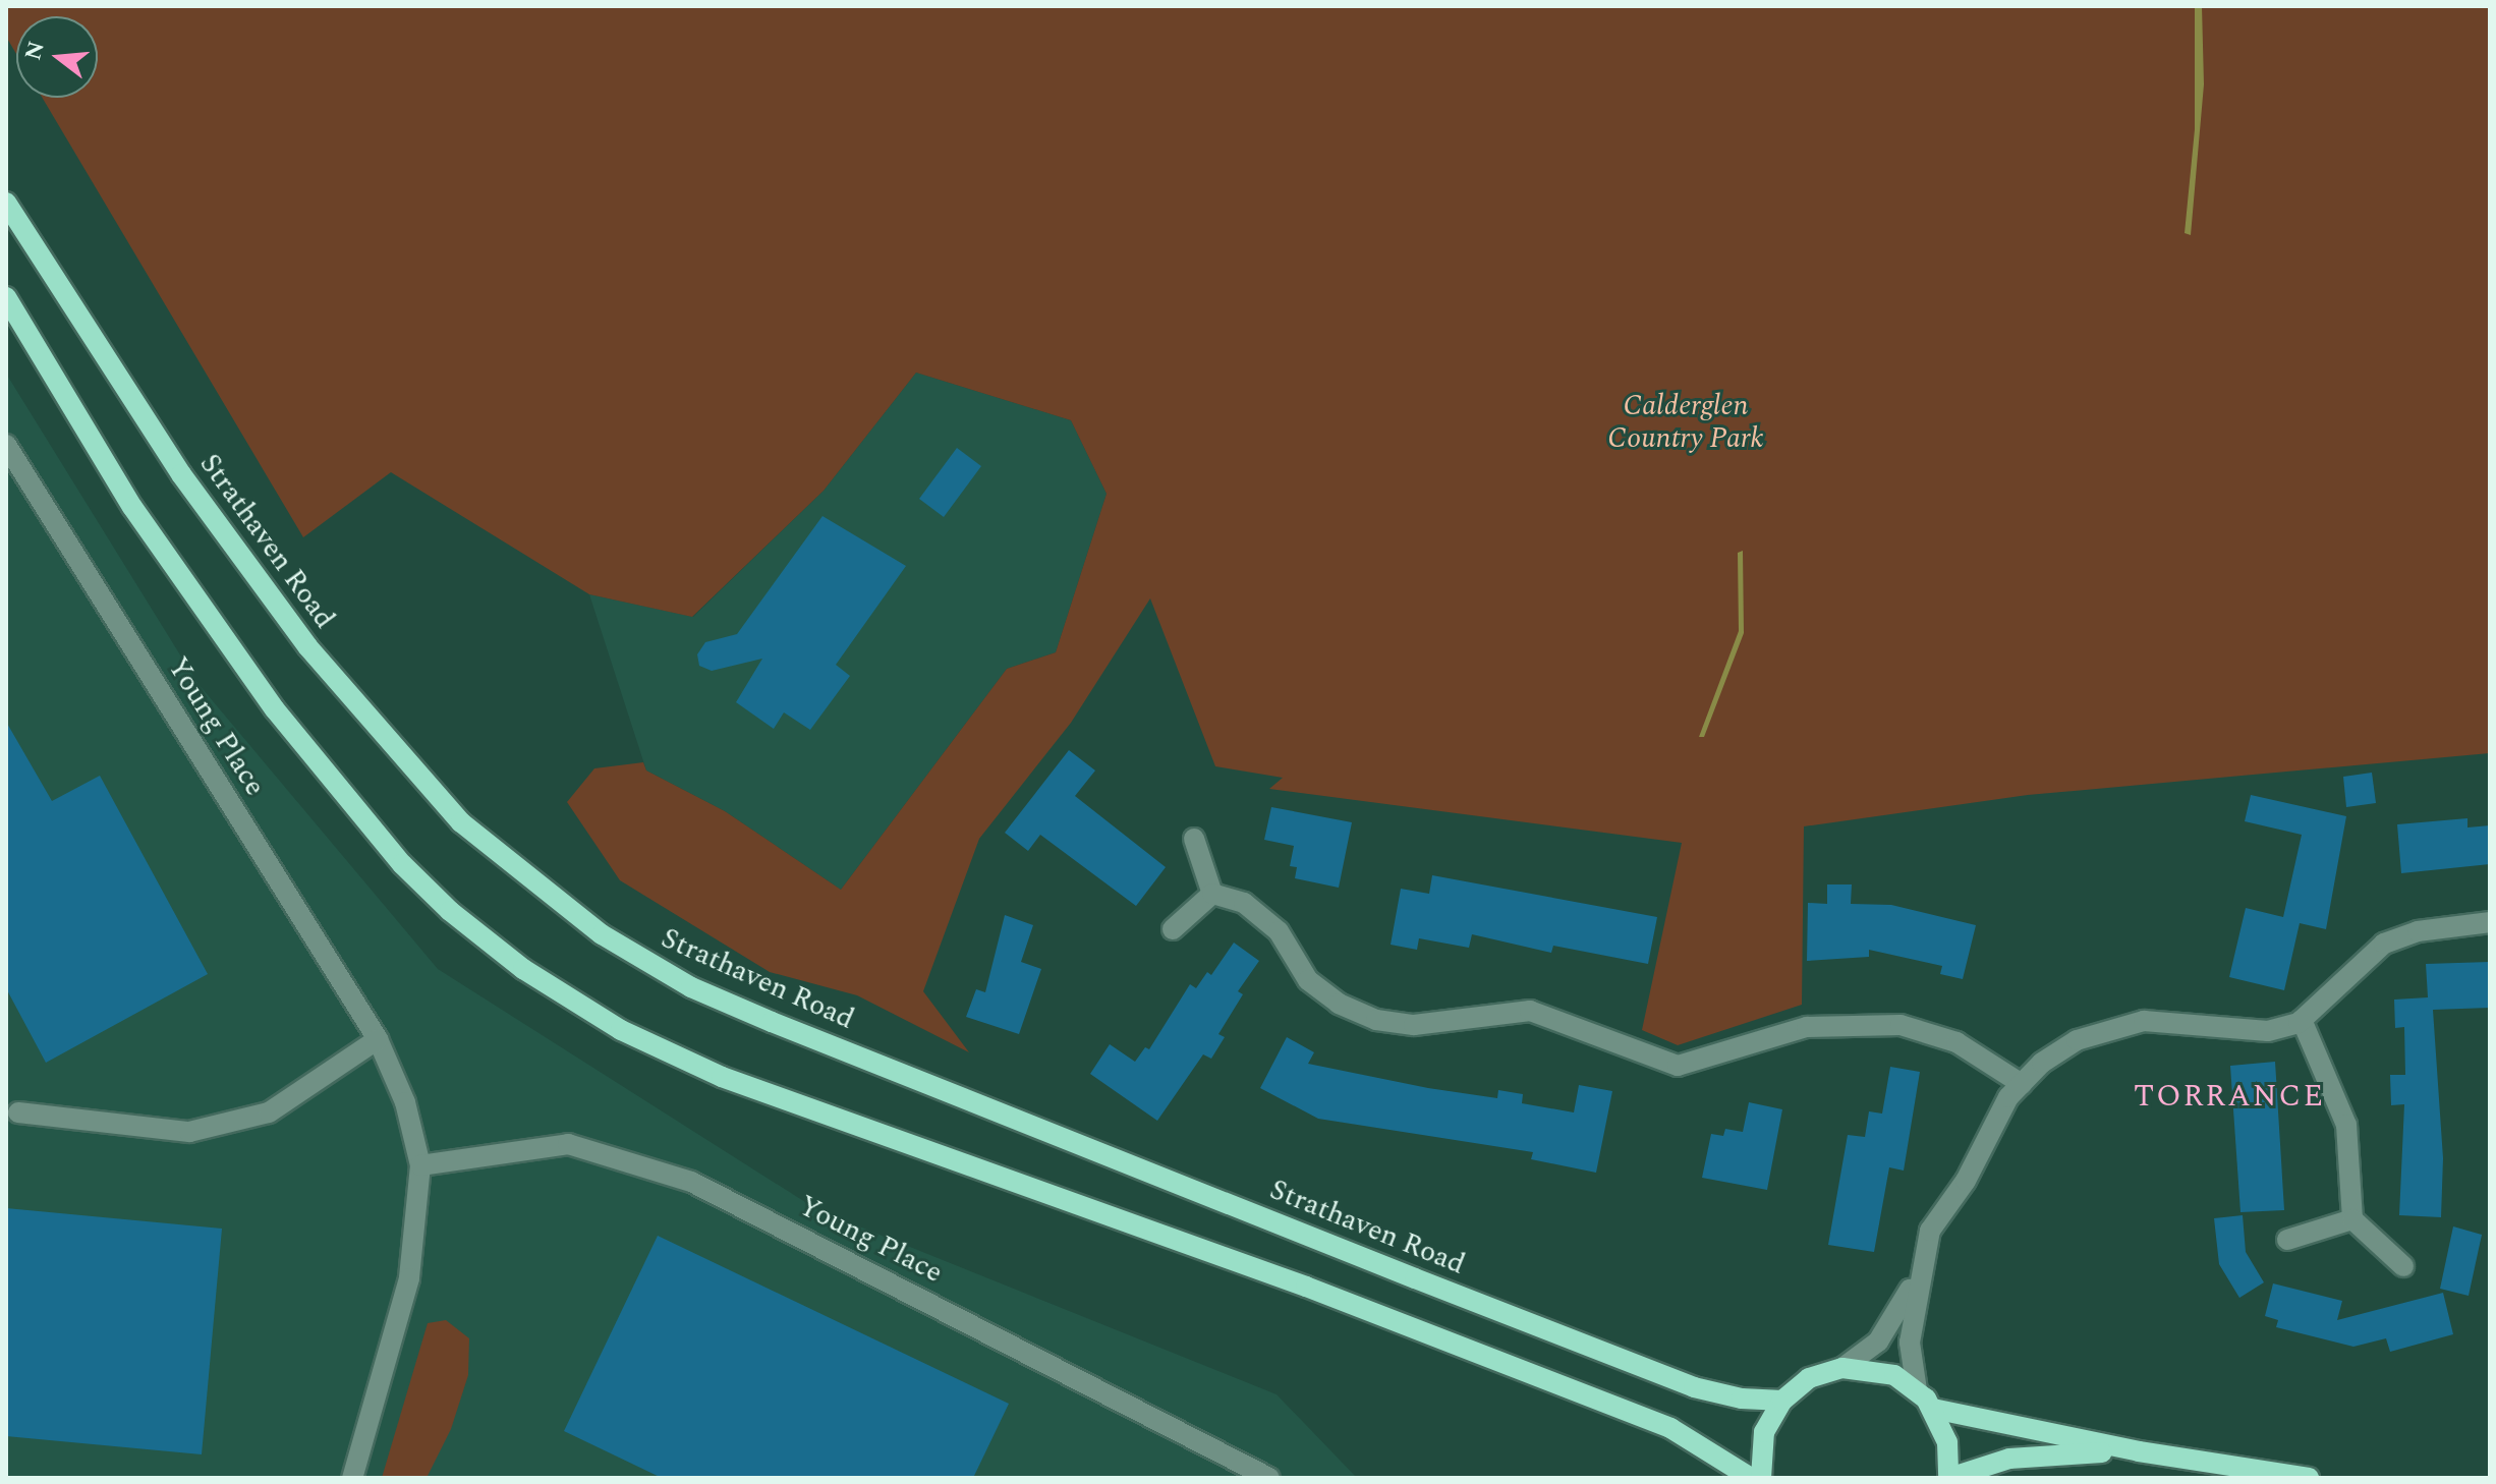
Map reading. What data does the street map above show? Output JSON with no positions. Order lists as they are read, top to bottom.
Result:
{
  "streets": {
    "main road": ["Strathaven Road"],
    "street": ["Young Place"]
  },
  "districts": ["TORRANCE"],
  "parks": ["Calderglen Country Park"],
  "north": "left"
}
